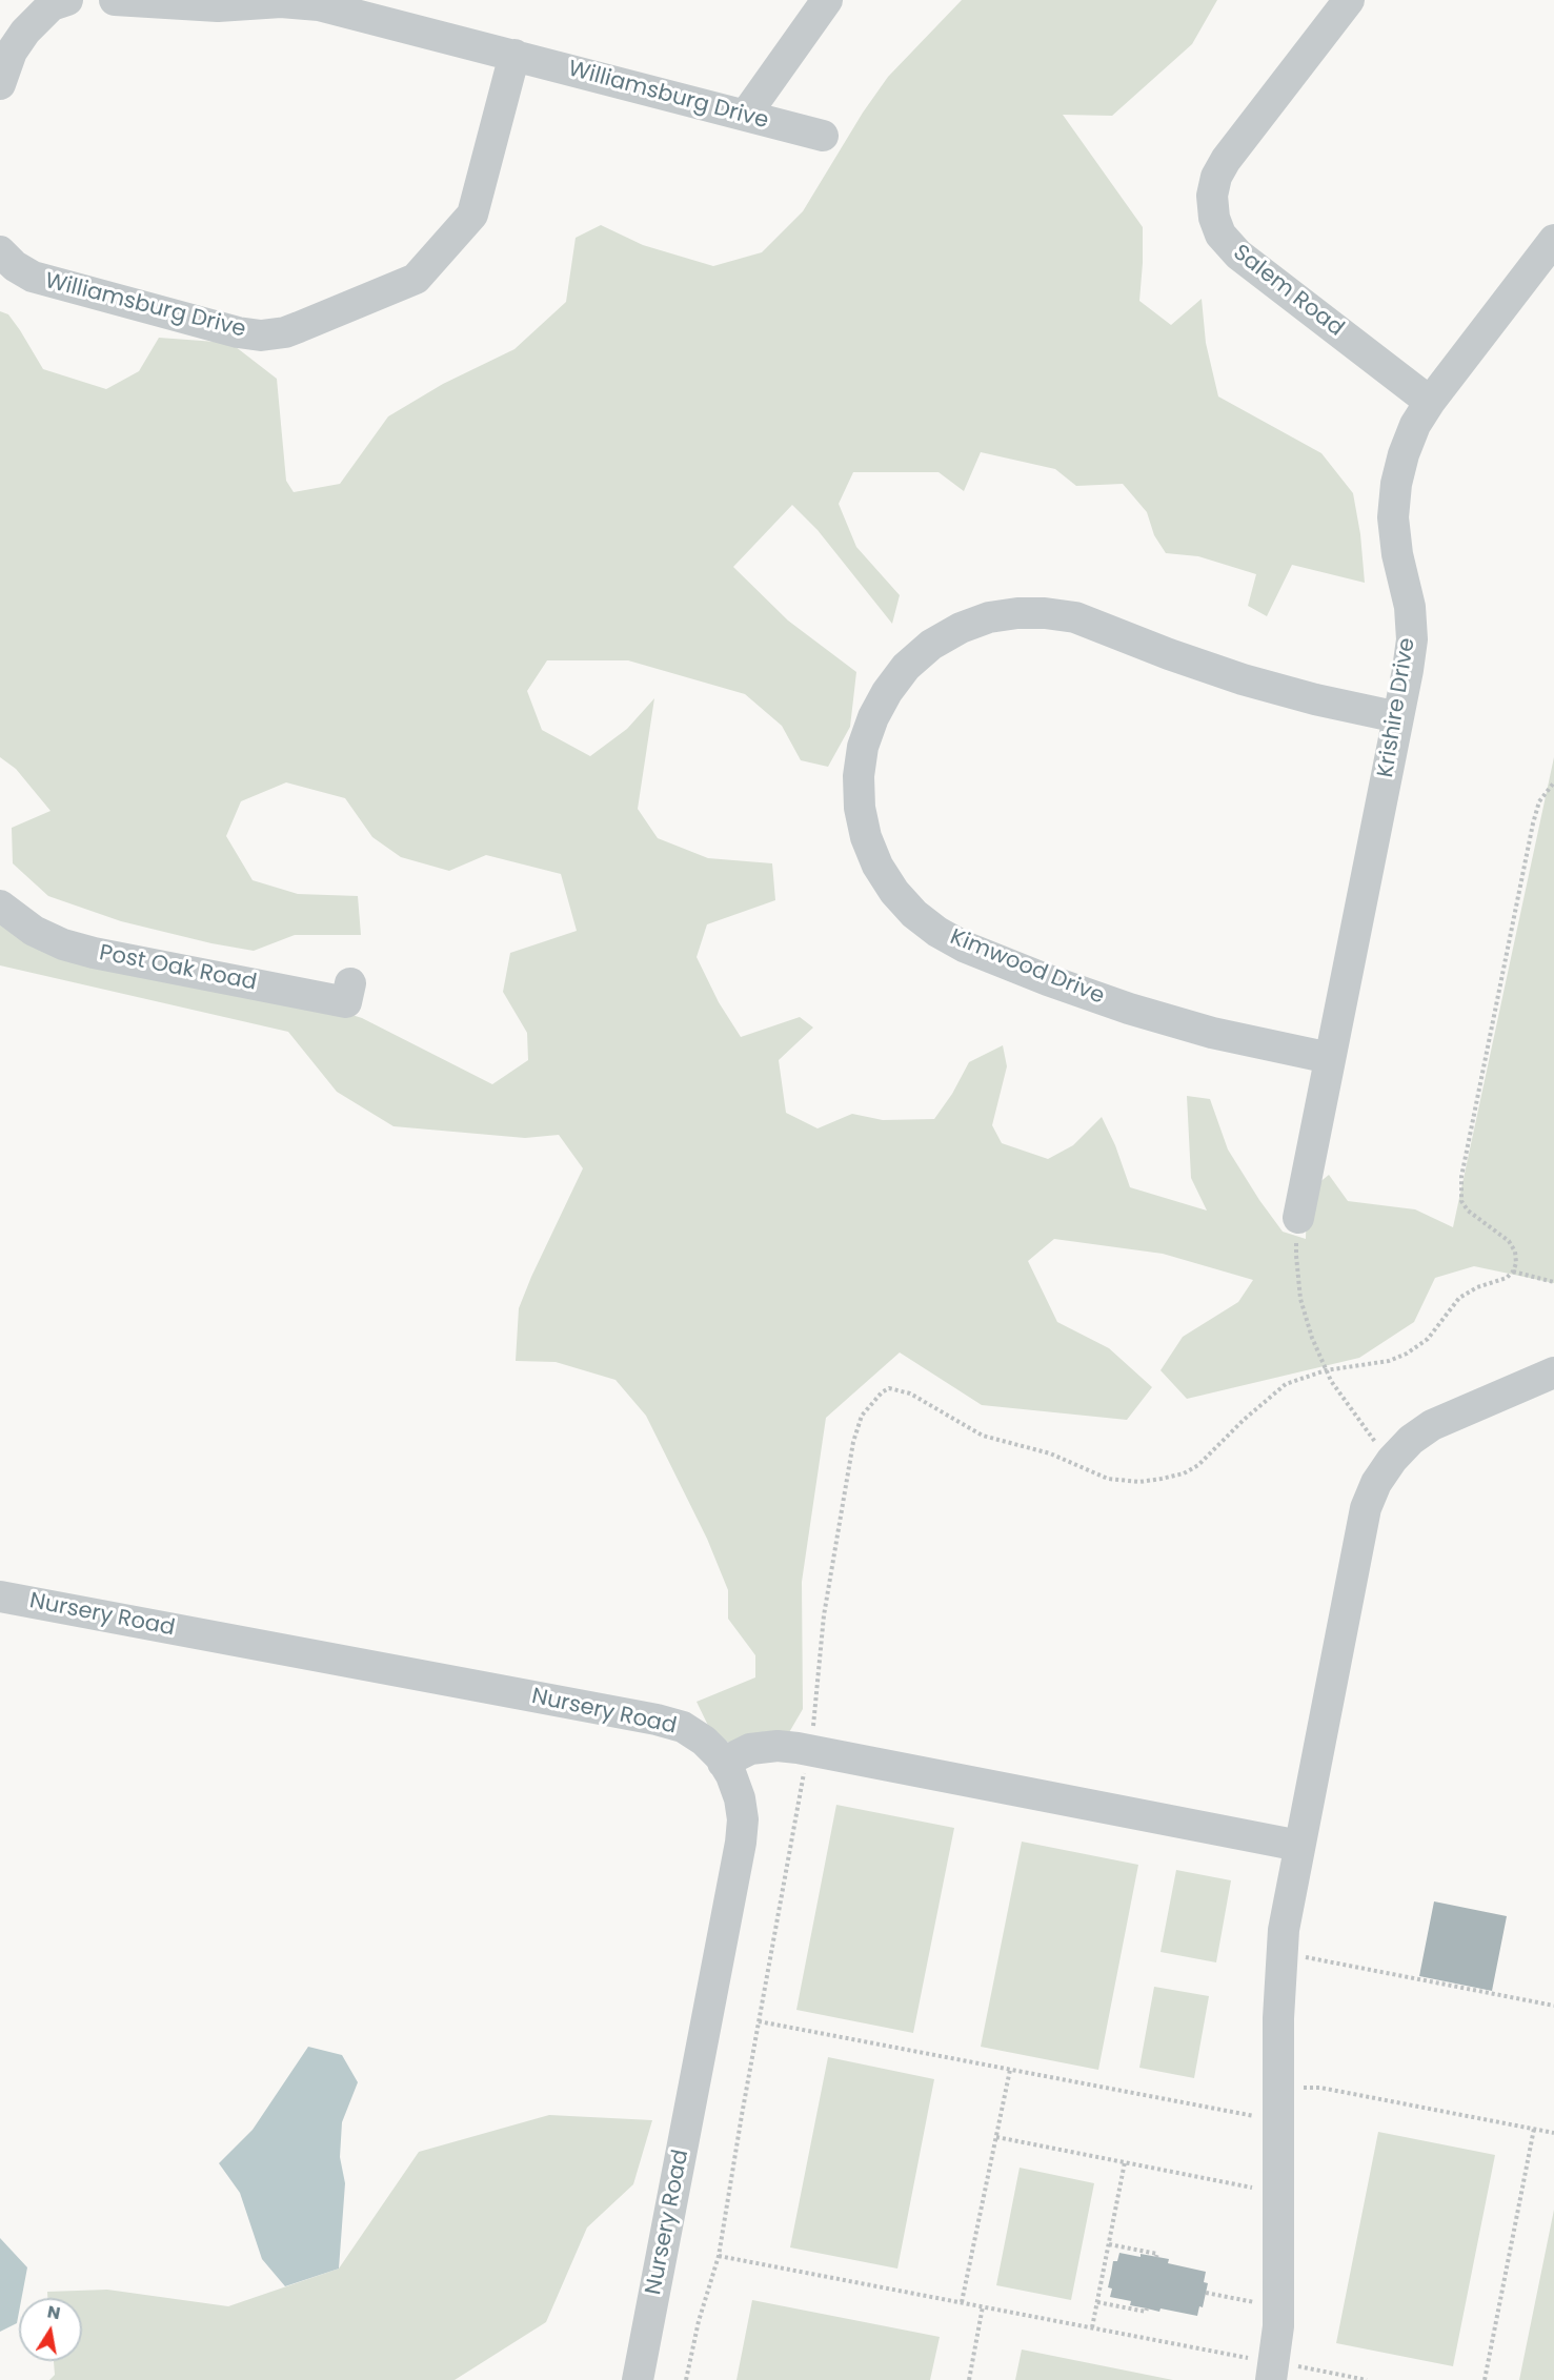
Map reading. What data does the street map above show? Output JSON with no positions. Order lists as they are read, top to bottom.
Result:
{
  "streets": {
    "street": [
      "Williamsburg Drive",
      "Salem Road",
      "Krishire Drive",
      "Kimwood Drive",
      "Post Oak Road",
      "Nursery Road"
    ]
  },
  "crossings": [
    ["Salem Road", "Krishire Drive"],
    ["Krishire Drive", "Kimwood Drive"]
  ],
  "north": "top"
}
